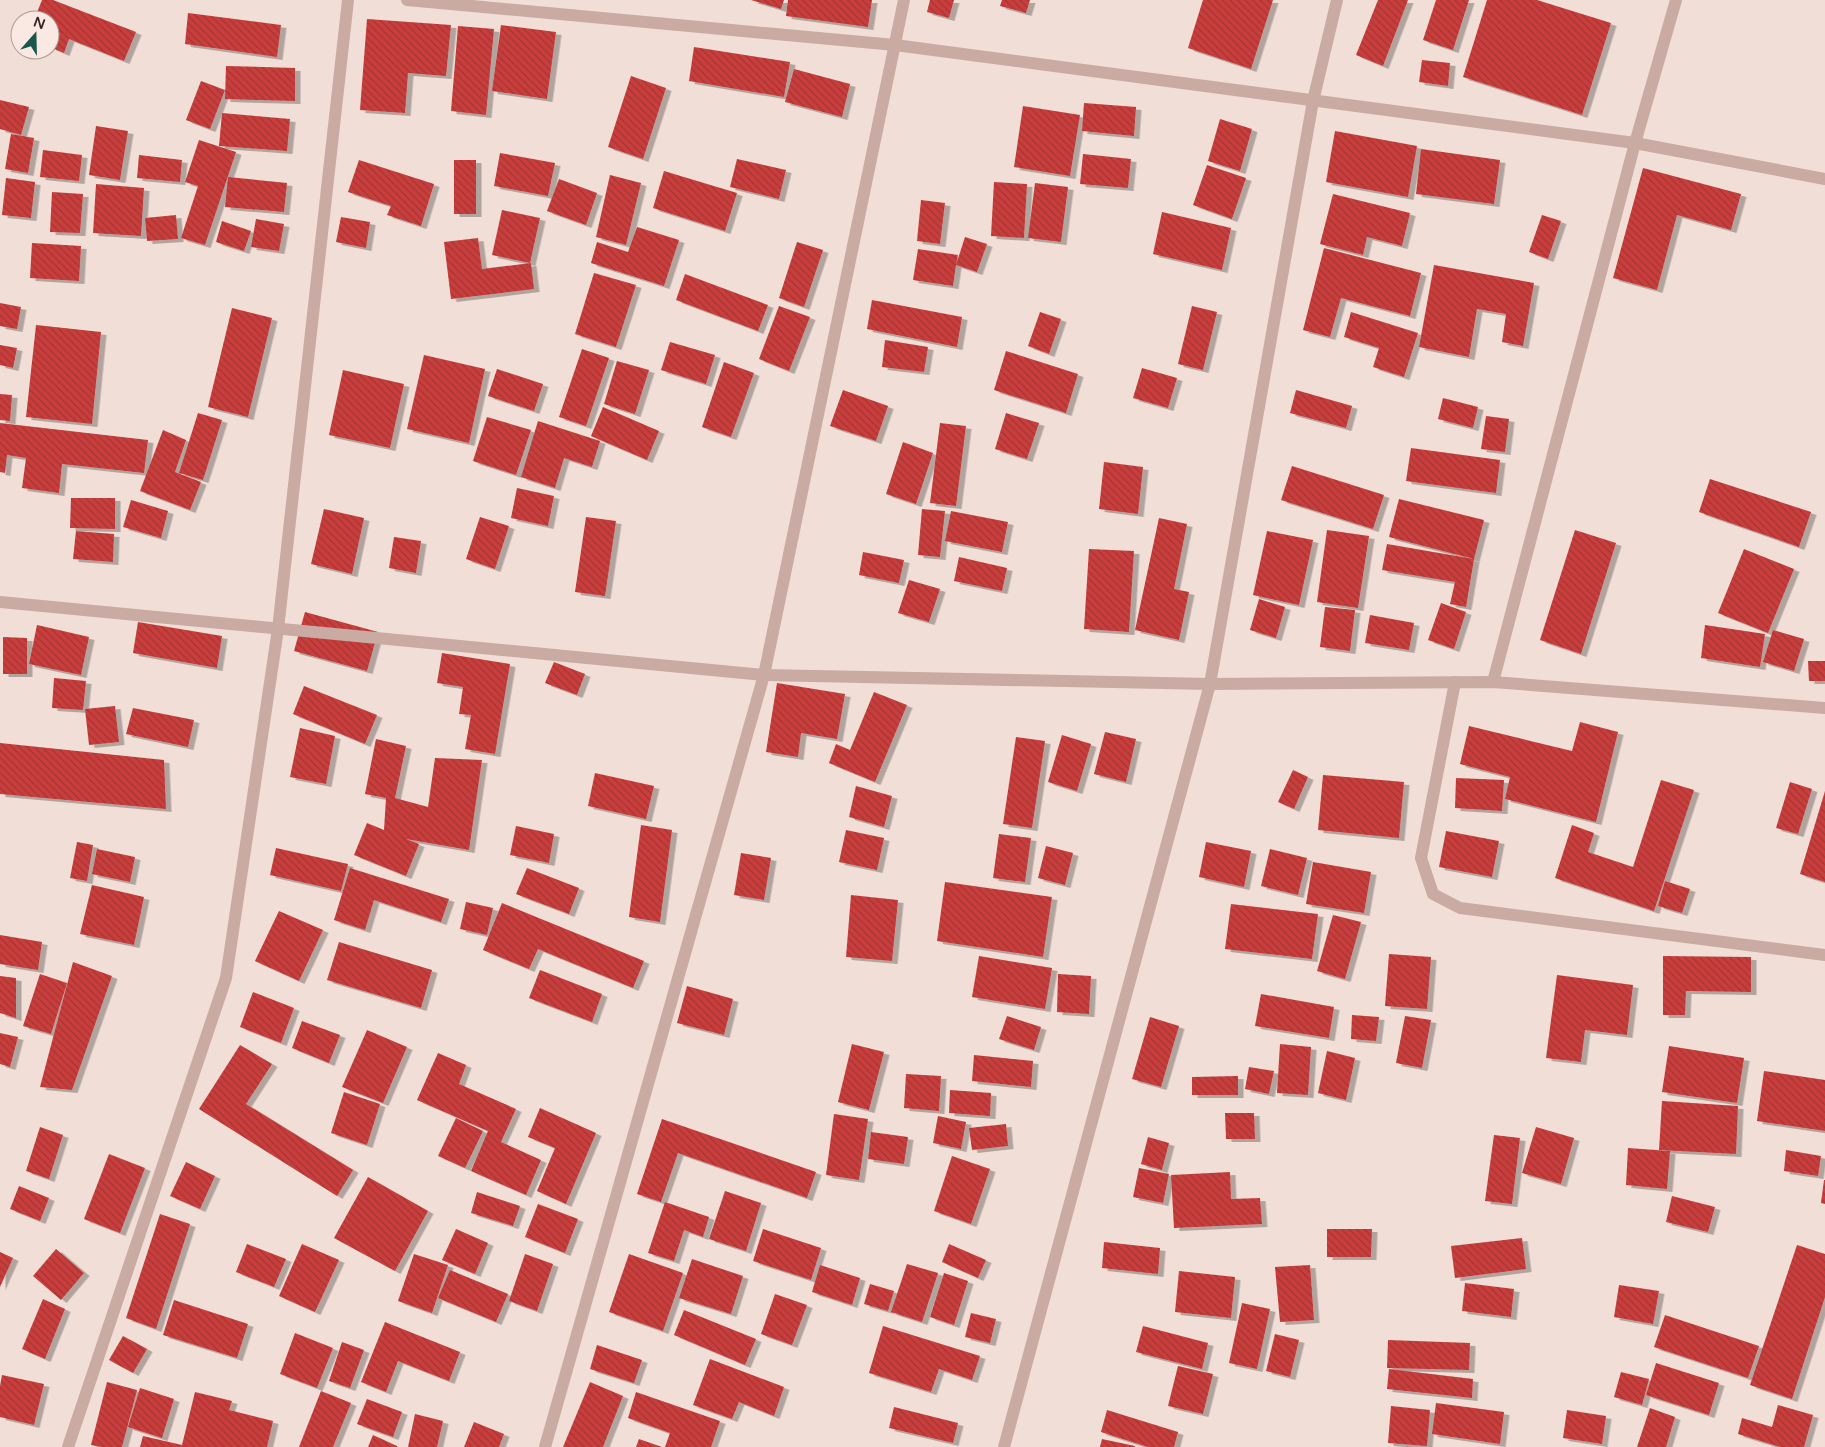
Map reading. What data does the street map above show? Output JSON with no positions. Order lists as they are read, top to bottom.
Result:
{
  "north": "top"
}
